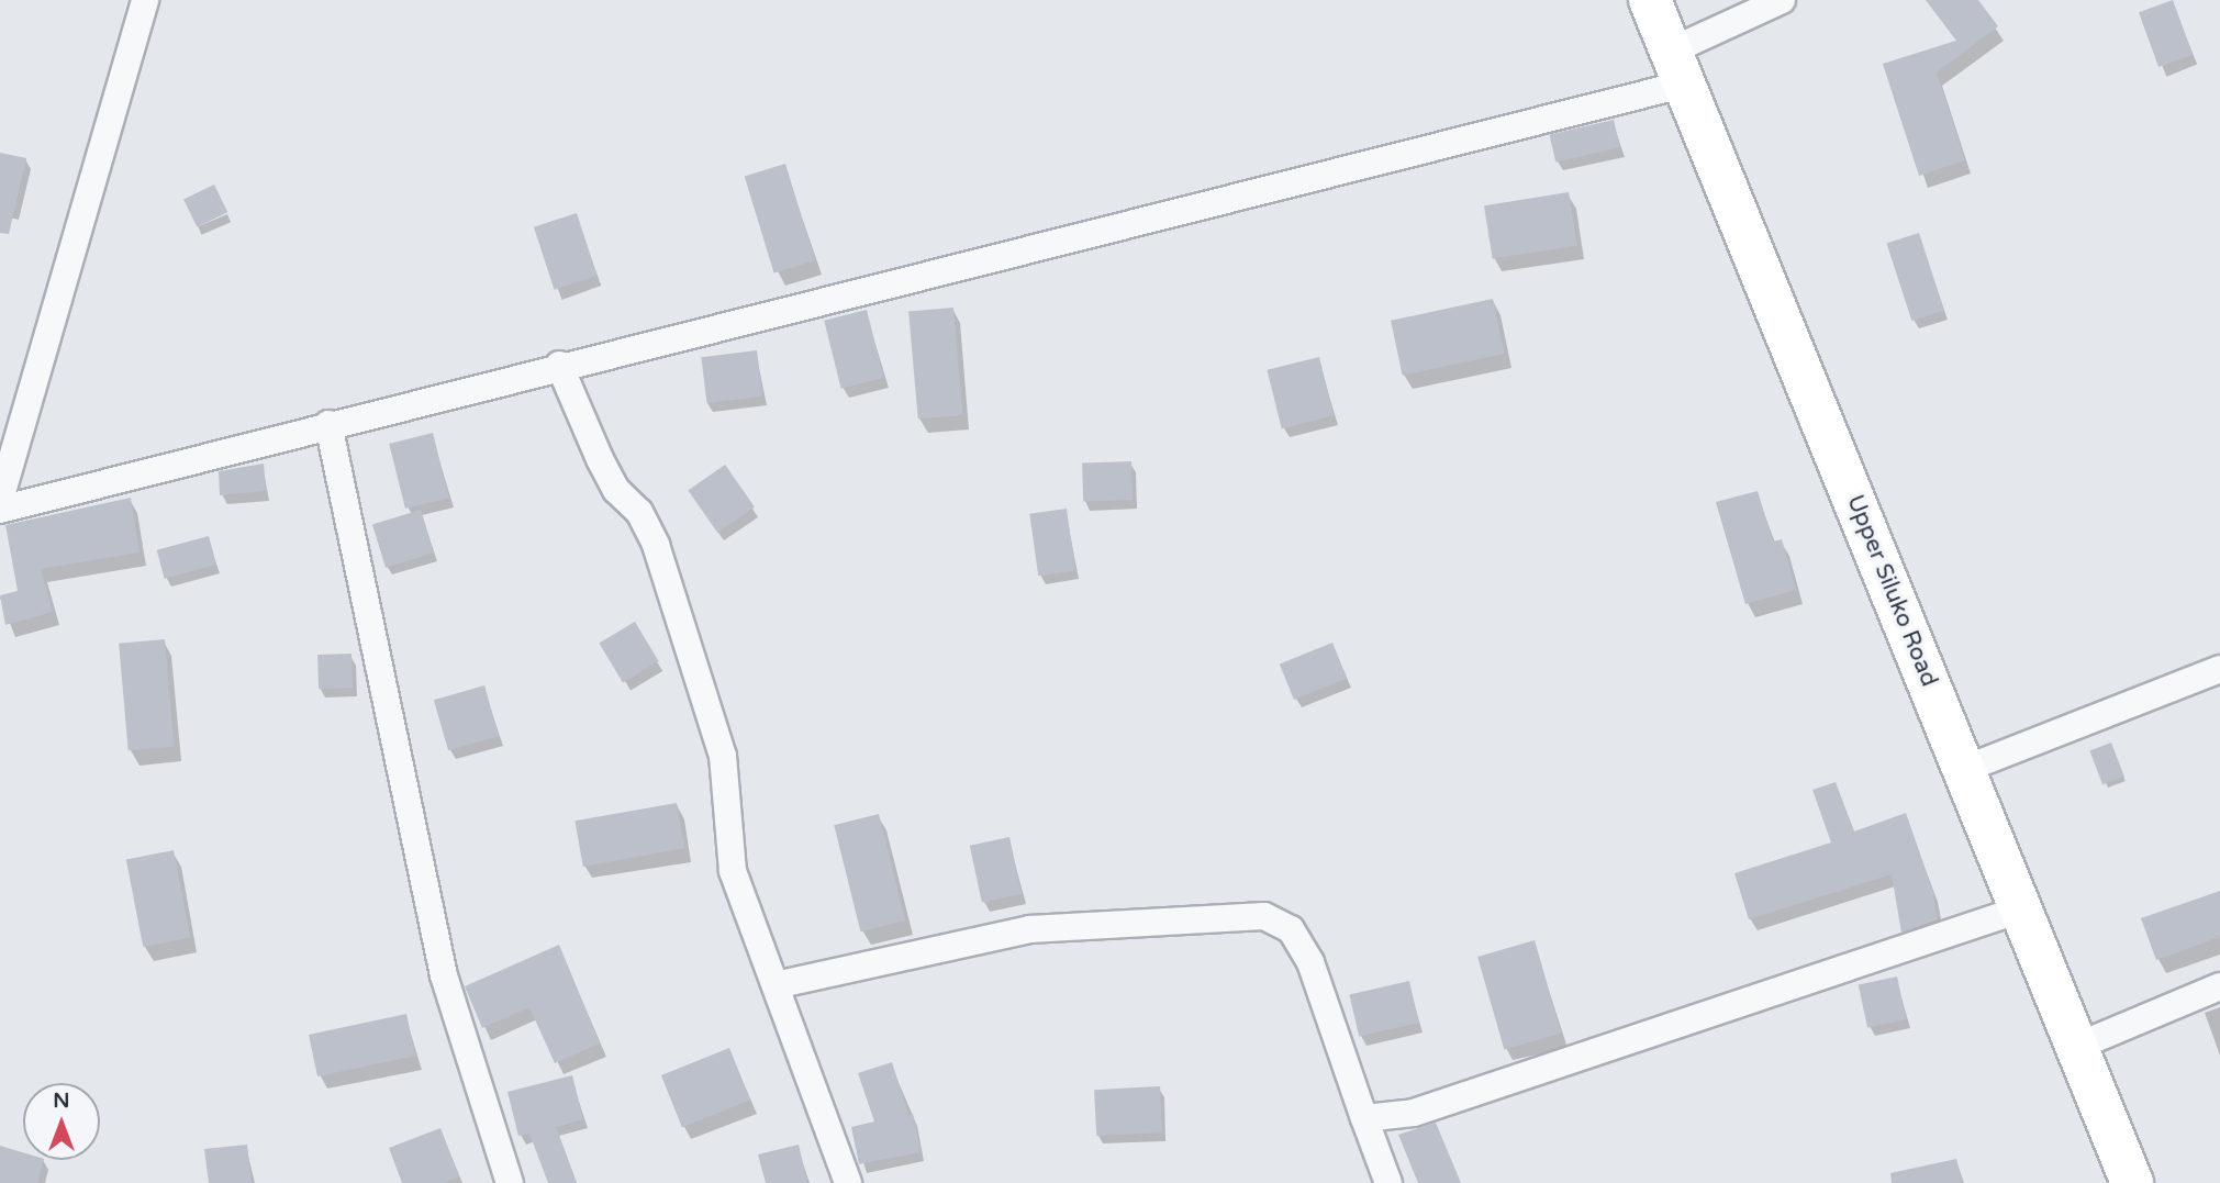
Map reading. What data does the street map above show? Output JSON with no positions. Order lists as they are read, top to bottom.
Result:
{
  "streets": {
    "main road": ["Upper Siluko Road"]
  },
  "north": "top"
}
